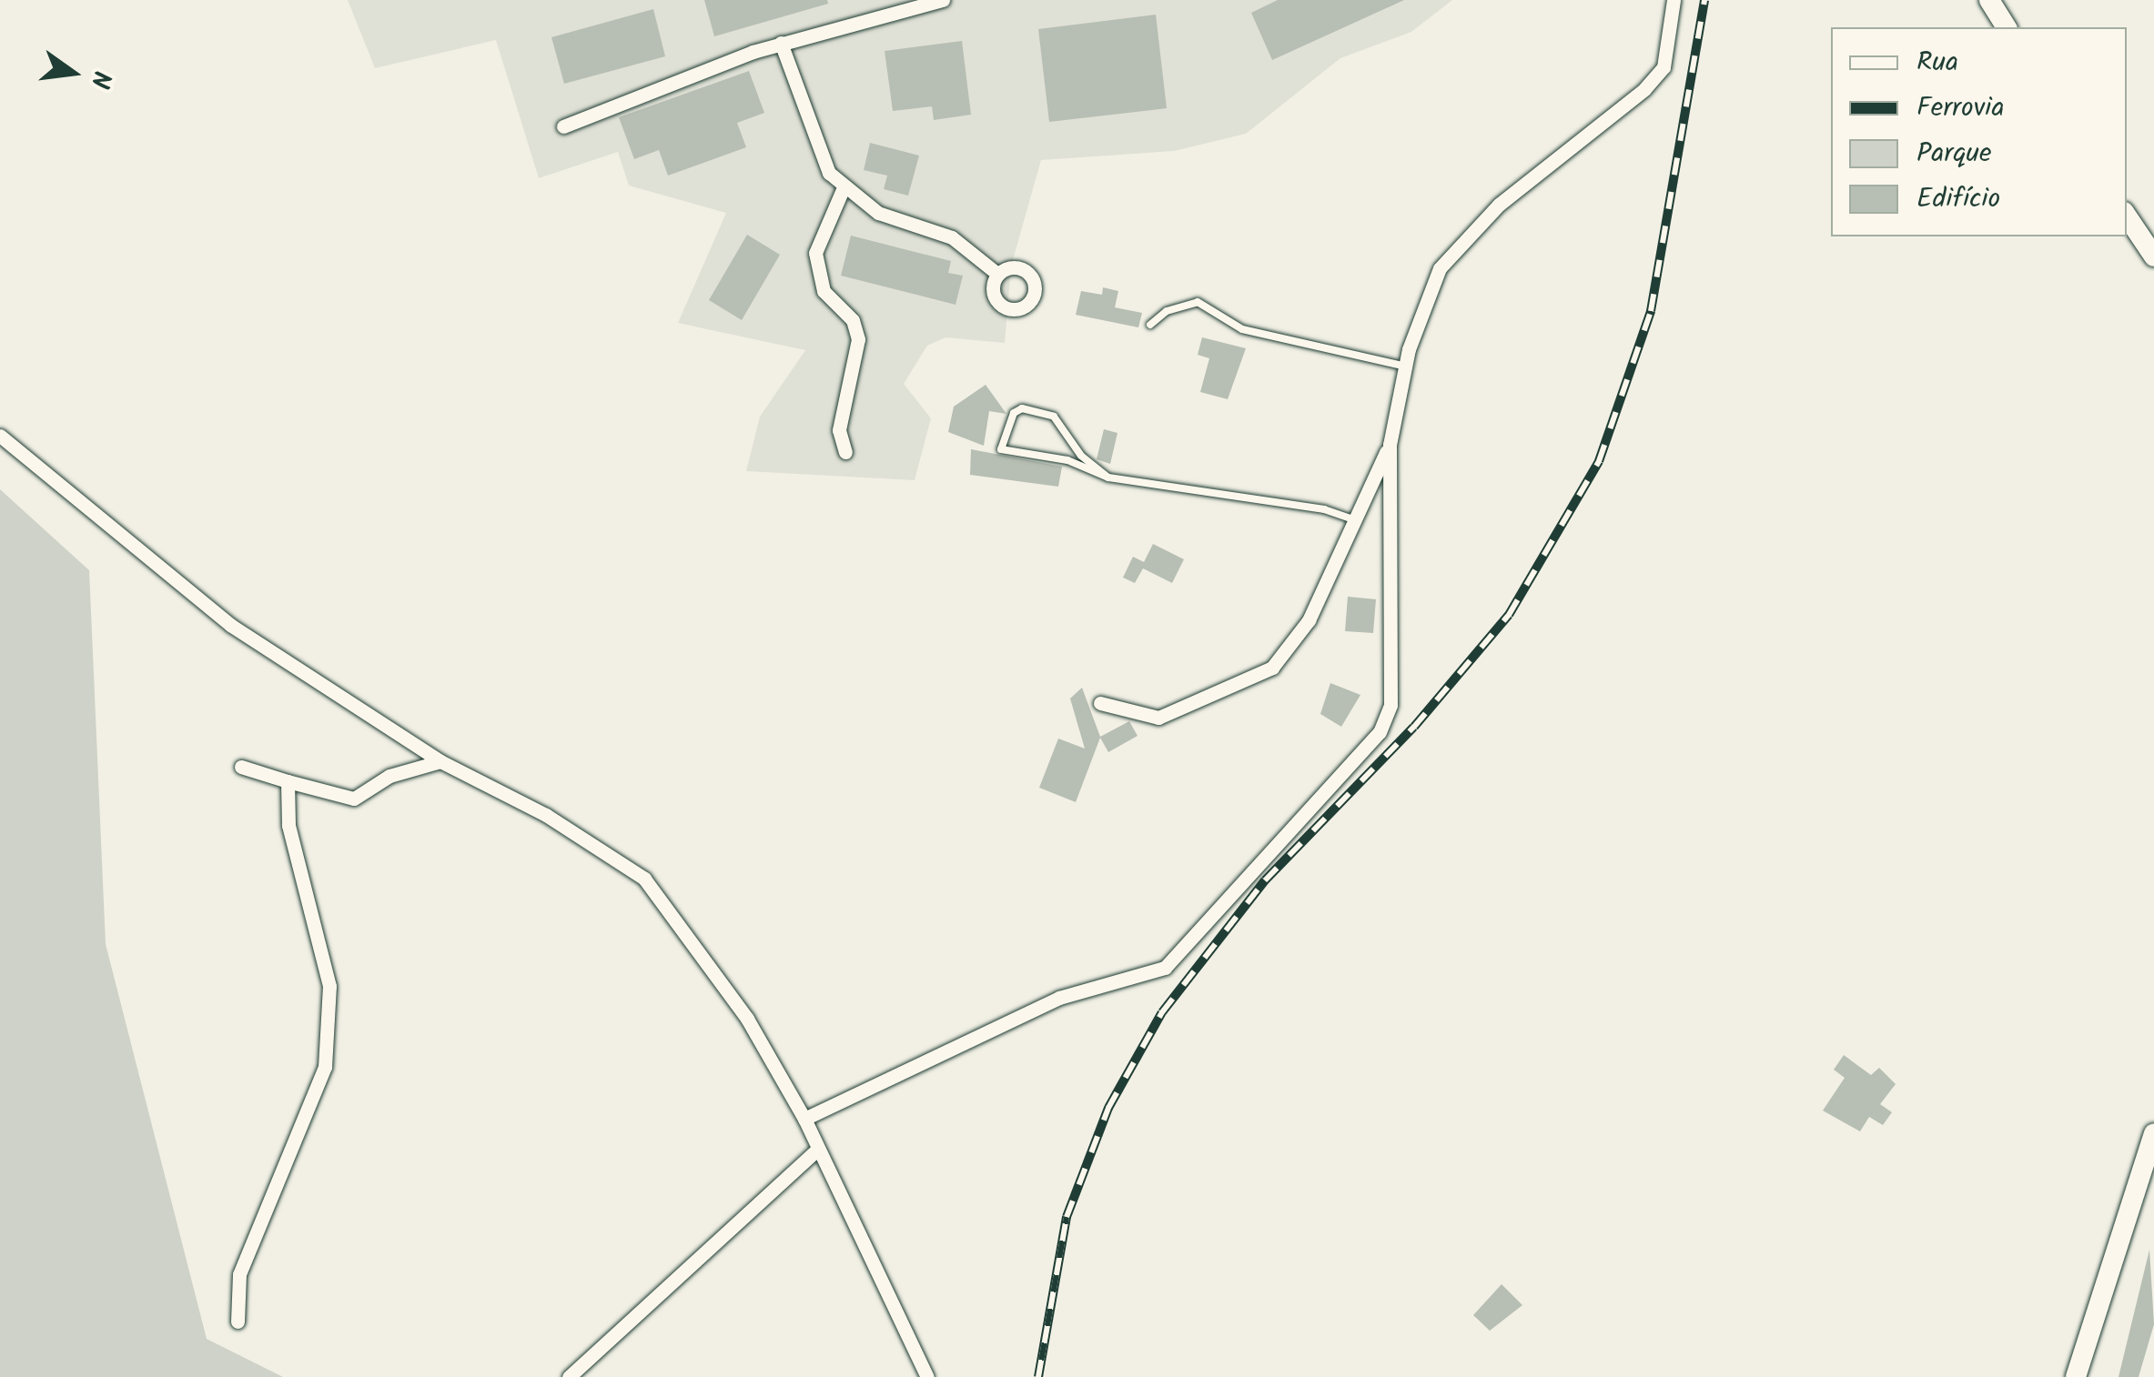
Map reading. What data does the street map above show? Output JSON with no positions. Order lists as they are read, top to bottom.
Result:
{
  "legend": [
    "Rua",
    "Ferrovia",
    "Parque",
    "Edifício"
  ],
  "north": "right"
}
